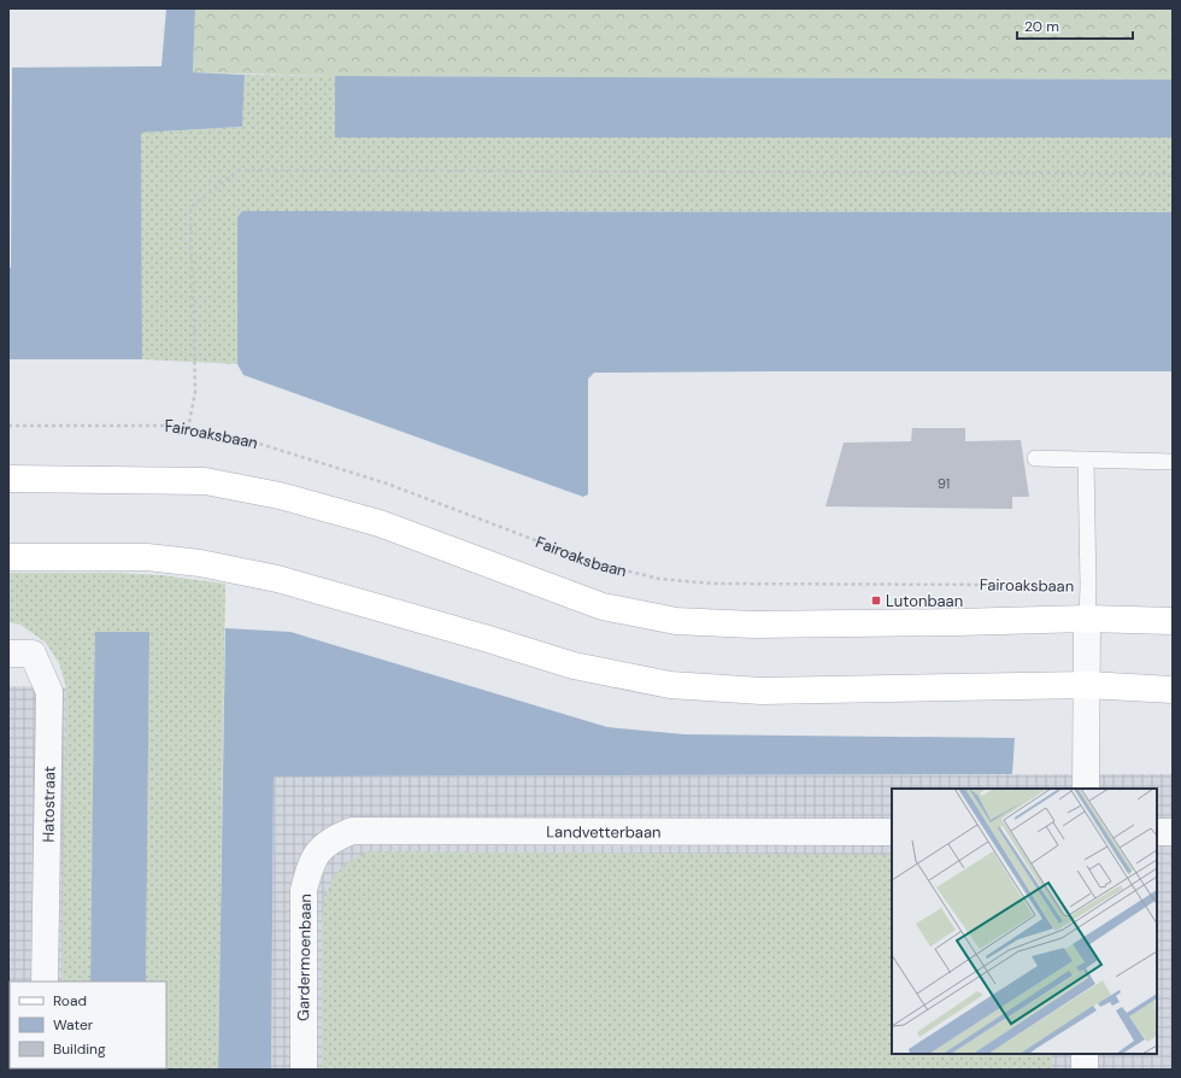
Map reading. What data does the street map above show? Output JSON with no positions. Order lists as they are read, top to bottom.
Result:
{
  "streets": {
    "street": ["Hatostraat", "Landvetterbaan", "Gardermoenbaan"],
    "path": ["Fairoaksbaan"]
  },
  "crossings": [
    ["Landvetterbaan", "Gardermoenbaan"]
  ],
  "places": {
    "transit": ["Lutonbaan"]
  },
  "house_numbers": ["91"],
  "legend": ["Road", "Water", "Building"],
  "scale_bar": "20 m"
}
